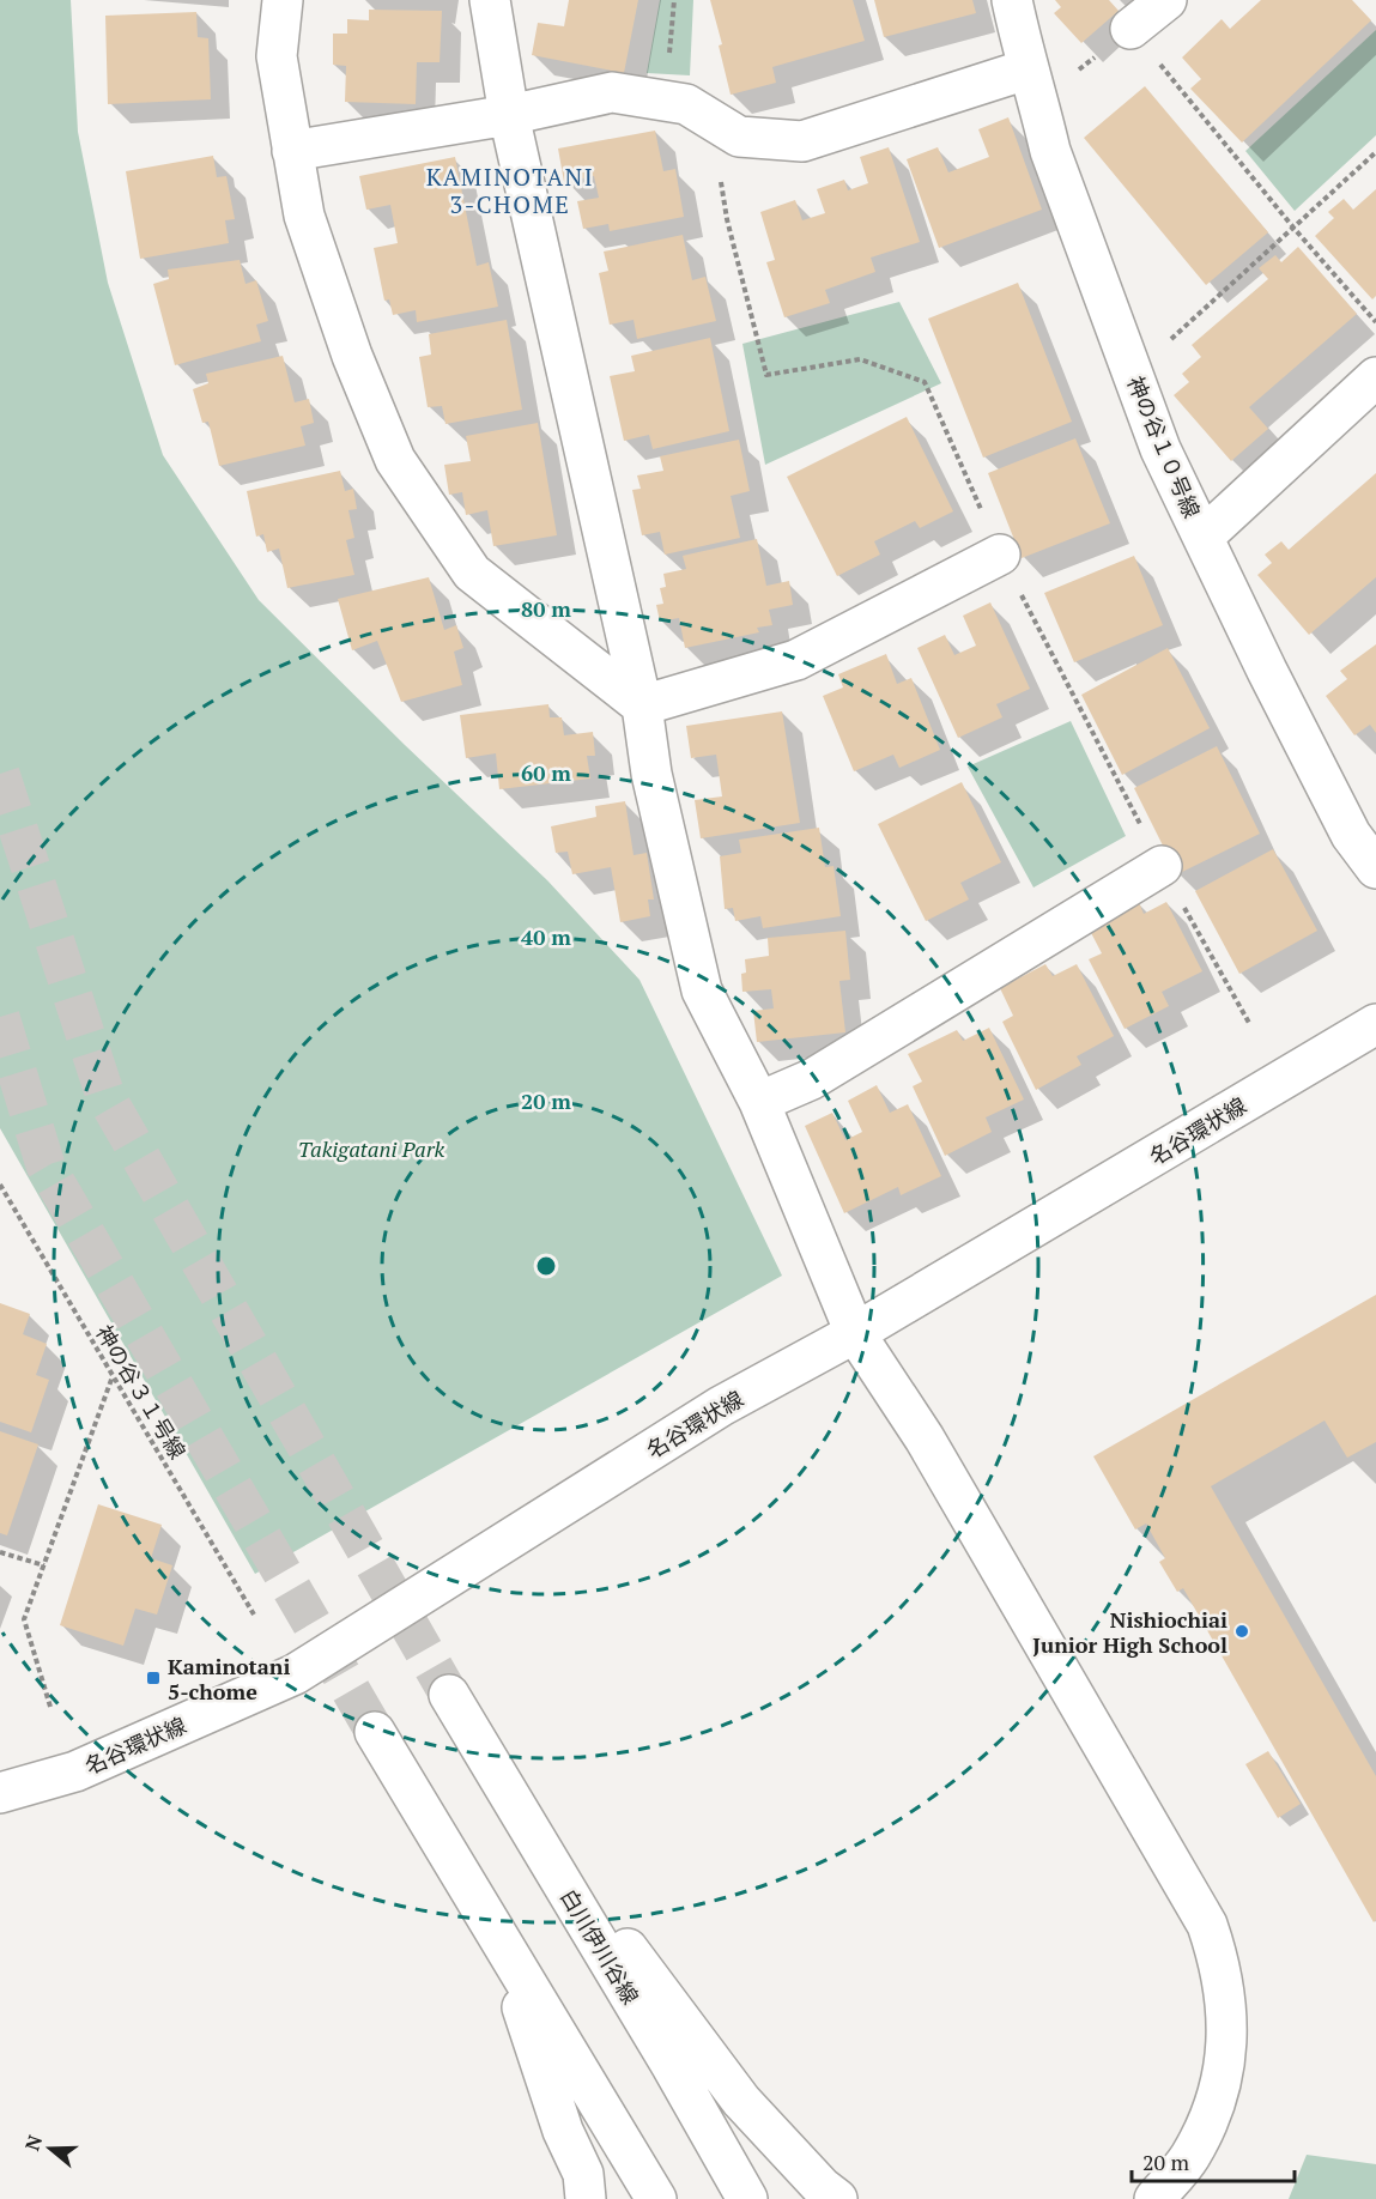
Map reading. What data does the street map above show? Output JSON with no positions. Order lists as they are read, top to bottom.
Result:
{
  "streets": {
    "street": ["神の谷１０号線", "名谷環状線", "白川伊川谷線"],
    "path": ["神の谷３１号線"]
  },
  "districts": ["KAMINOTANI 3-CHOME"],
  "parks": ["Takigatani Park"],
  "places": {
    "other": ["Nishiochiai Junior High School"],
    "transit": ["Kaminotani 5-chome"]
  },
  "scale_bar": "20 m",
  "north": "left",
  "rings": [
    "80 m",
    "60 m",
    "40 m",
    "20 m"
  ]
}
